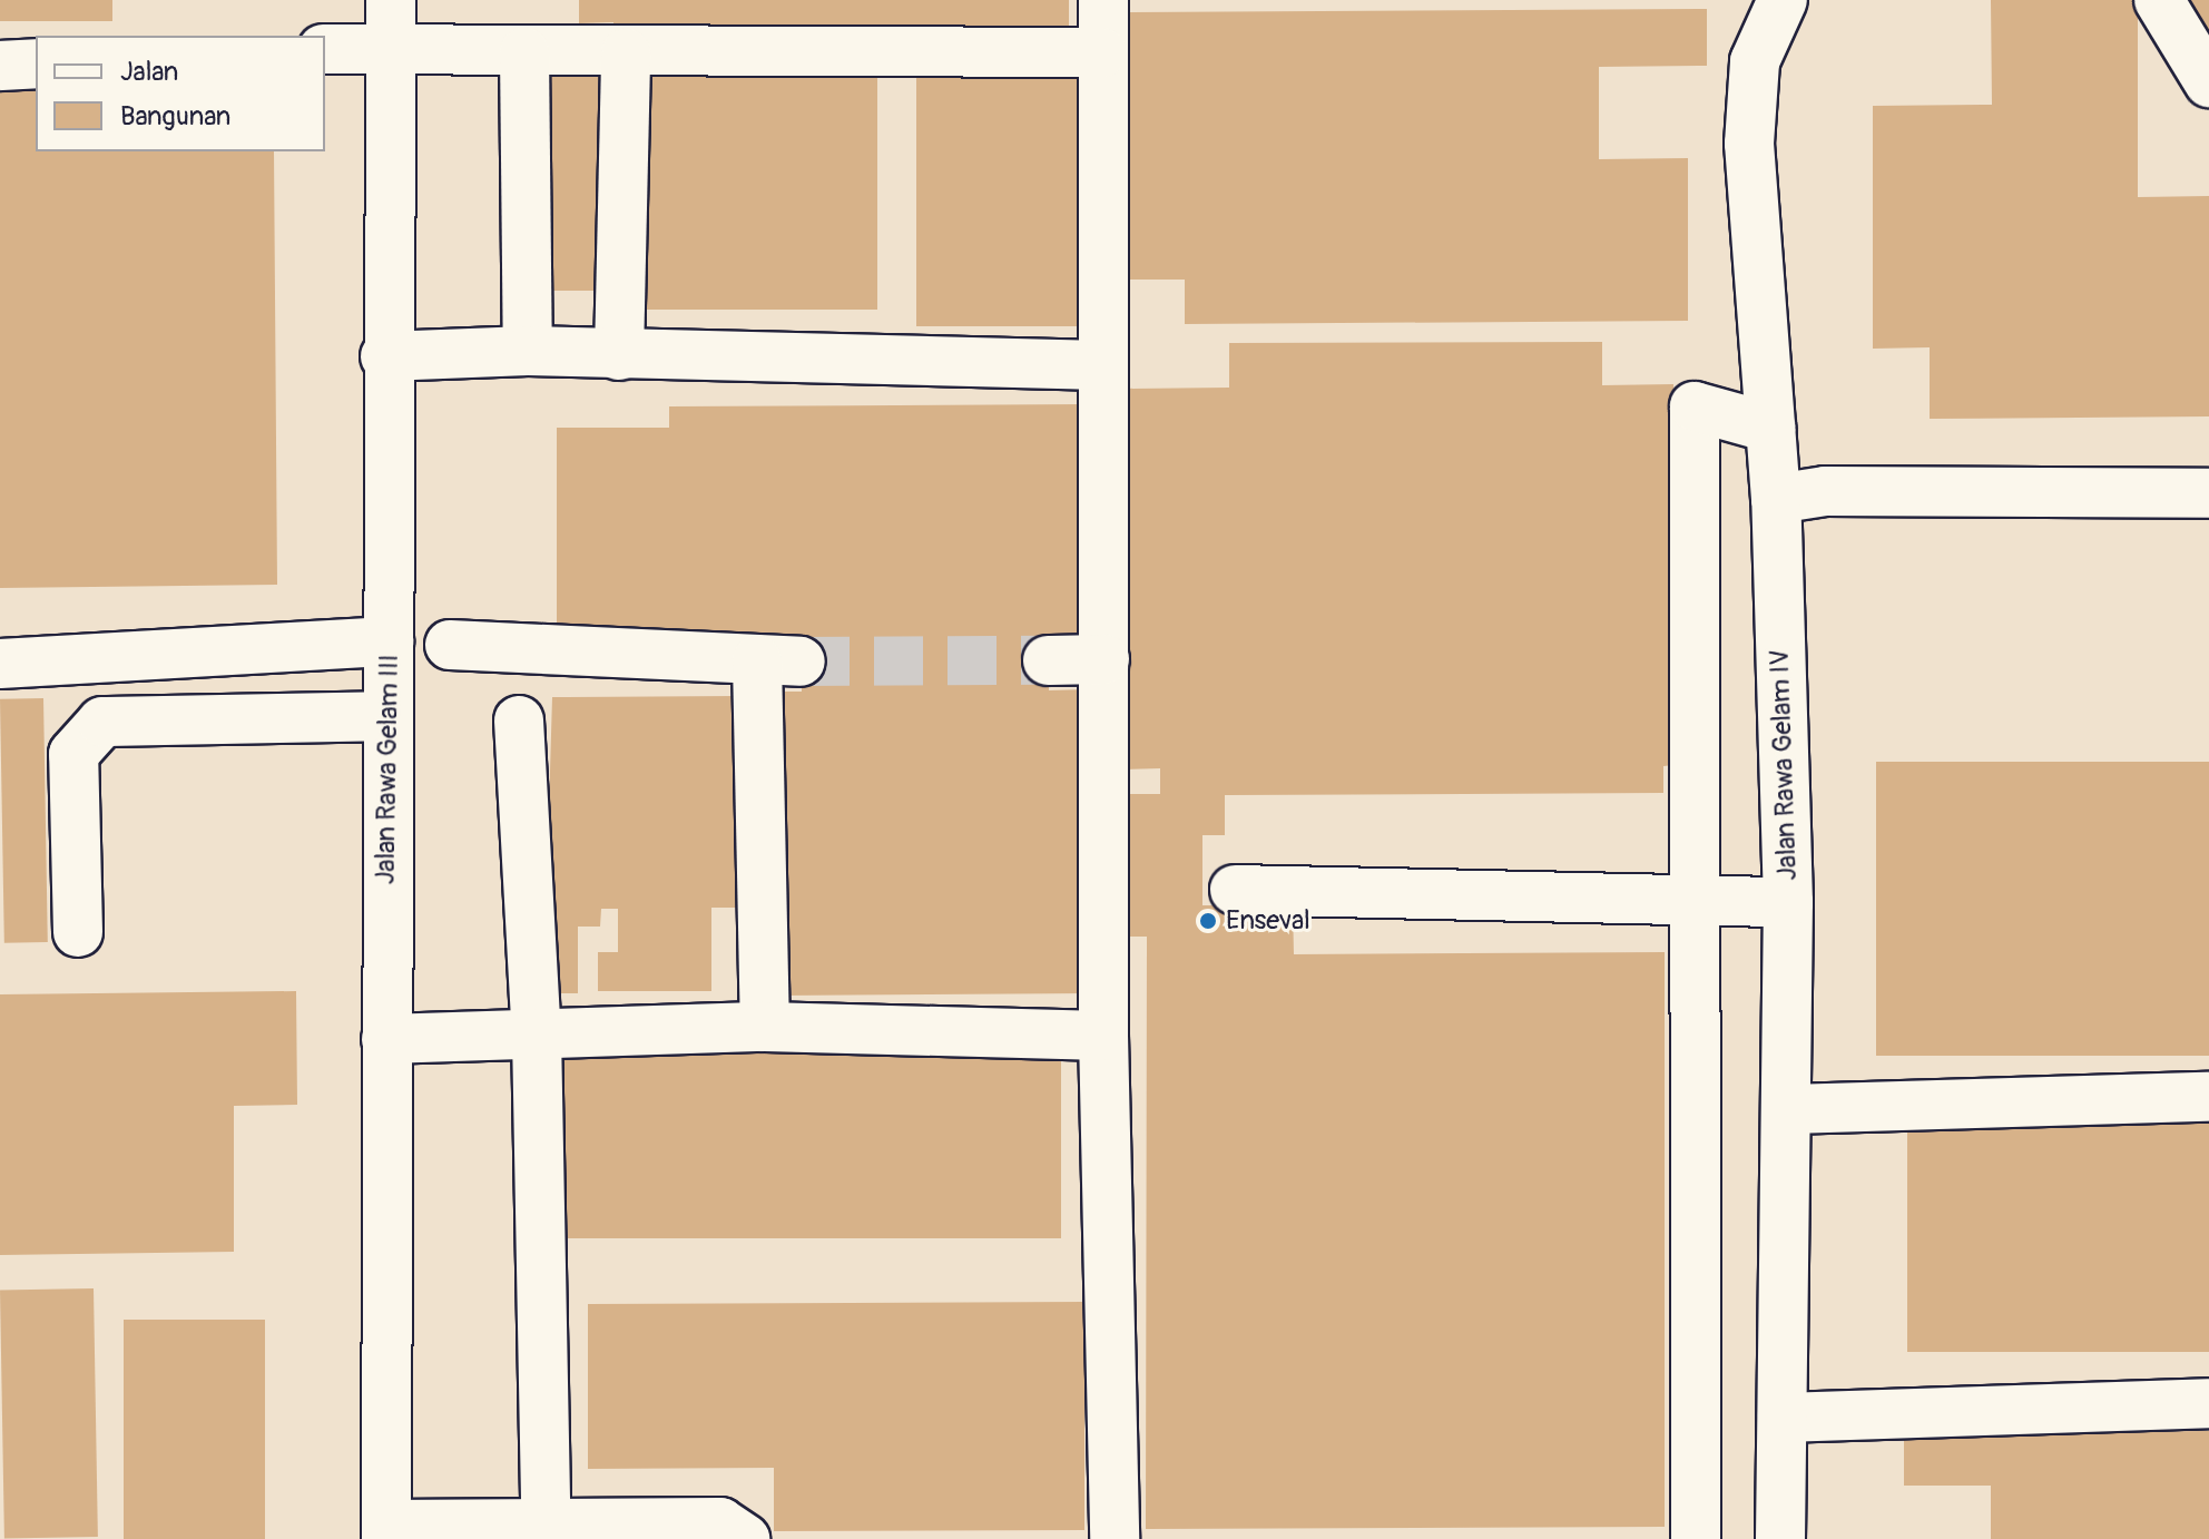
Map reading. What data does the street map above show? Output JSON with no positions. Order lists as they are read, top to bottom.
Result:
{
  "streets": {
    "street": ["Jalan Rawa Gelam IV", "Jalan Rawa Gelam III"]
  },
  "places": ["Enseval"],
  "legend": ["Jalan", "Bangunan"]
}
